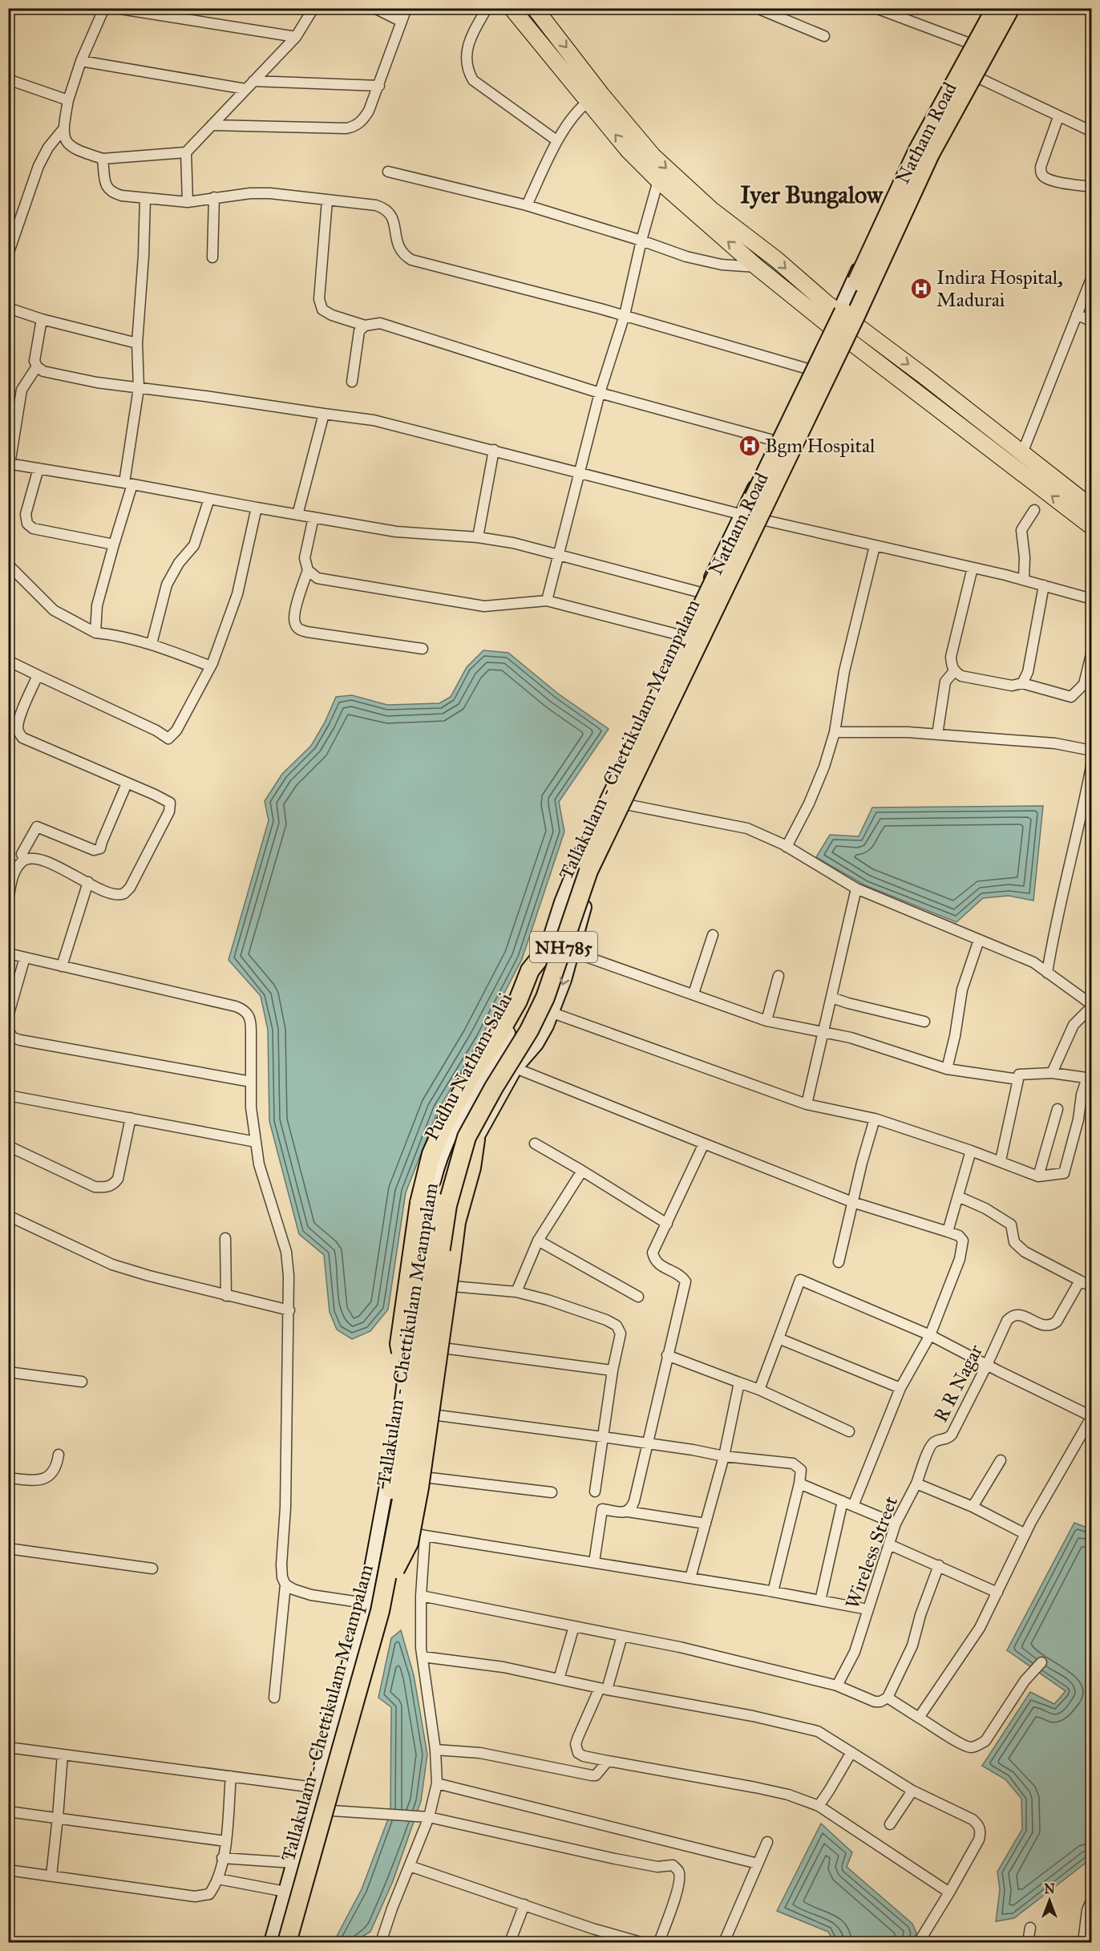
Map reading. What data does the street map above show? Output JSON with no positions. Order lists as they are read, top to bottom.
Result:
{
  "streets": {
    "highway": ["Tallakulam - Chettikulam Meampalam", "NH785"],
    "main road": ["Natham Road", "Pudhu Natham Salai"],
    "street": ["R R Nagar", "Wireless Street"]
  },
  "crossings": [
    ["Natham Road", "Pudhu Natham Salai"],
    ["R R Nagar", "Wireless Street"]
  ],
  "districts": ["Iyer Bungalow"],
  "places": {
    "hospital": ["Indira Hospital, Madurai", "Bgm Hospital"]
  },
  "north": "top"
}
